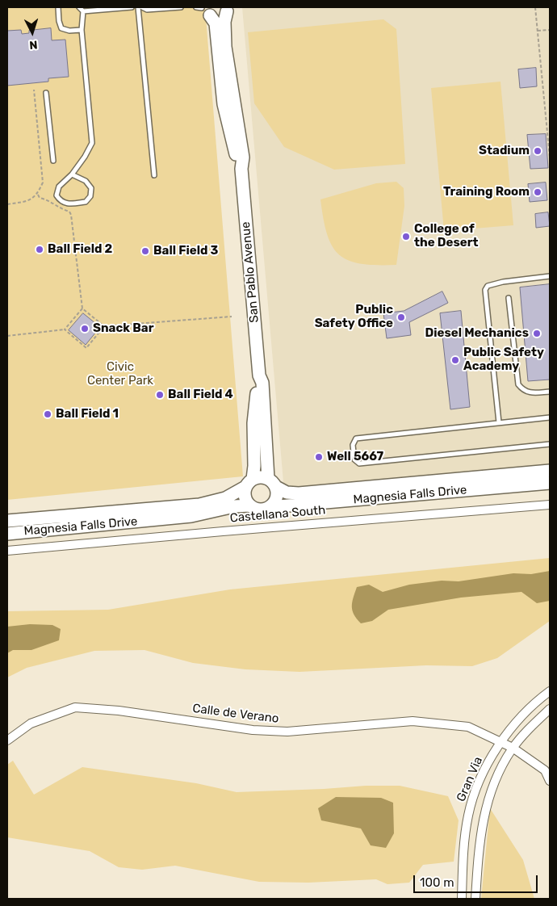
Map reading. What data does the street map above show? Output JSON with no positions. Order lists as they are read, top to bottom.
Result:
{
  "streets": {
    "street": [
      "San Pablo Avenue",
      "Magnesia Falls Drive",
      "Castellana South",
      "Calle de Verano",
      "Gran Via"
    ]
  },
  "crossings": [
    ["San Pablo Avenue", "Magnesia Falls Drive"],
    ["Calle de Verano", "Gran Via"]
  ],
  "parks": ["Civic Center Park"],
  "places": [
    "Stadium",
    "Training Room",
    "College of the Desert",
    "Ball Field 2",
    "Ball Field 3",
    "Public Safety Office",
    "Snack Bar",
    "Diesel Mechanics",
    "Public Safety Academy",
    "Ball Field 4",
    "Ball Field 1",
    "Well 5667"
  ],
  "scale_bar": "100 m",
  "north": "bottom"
}
